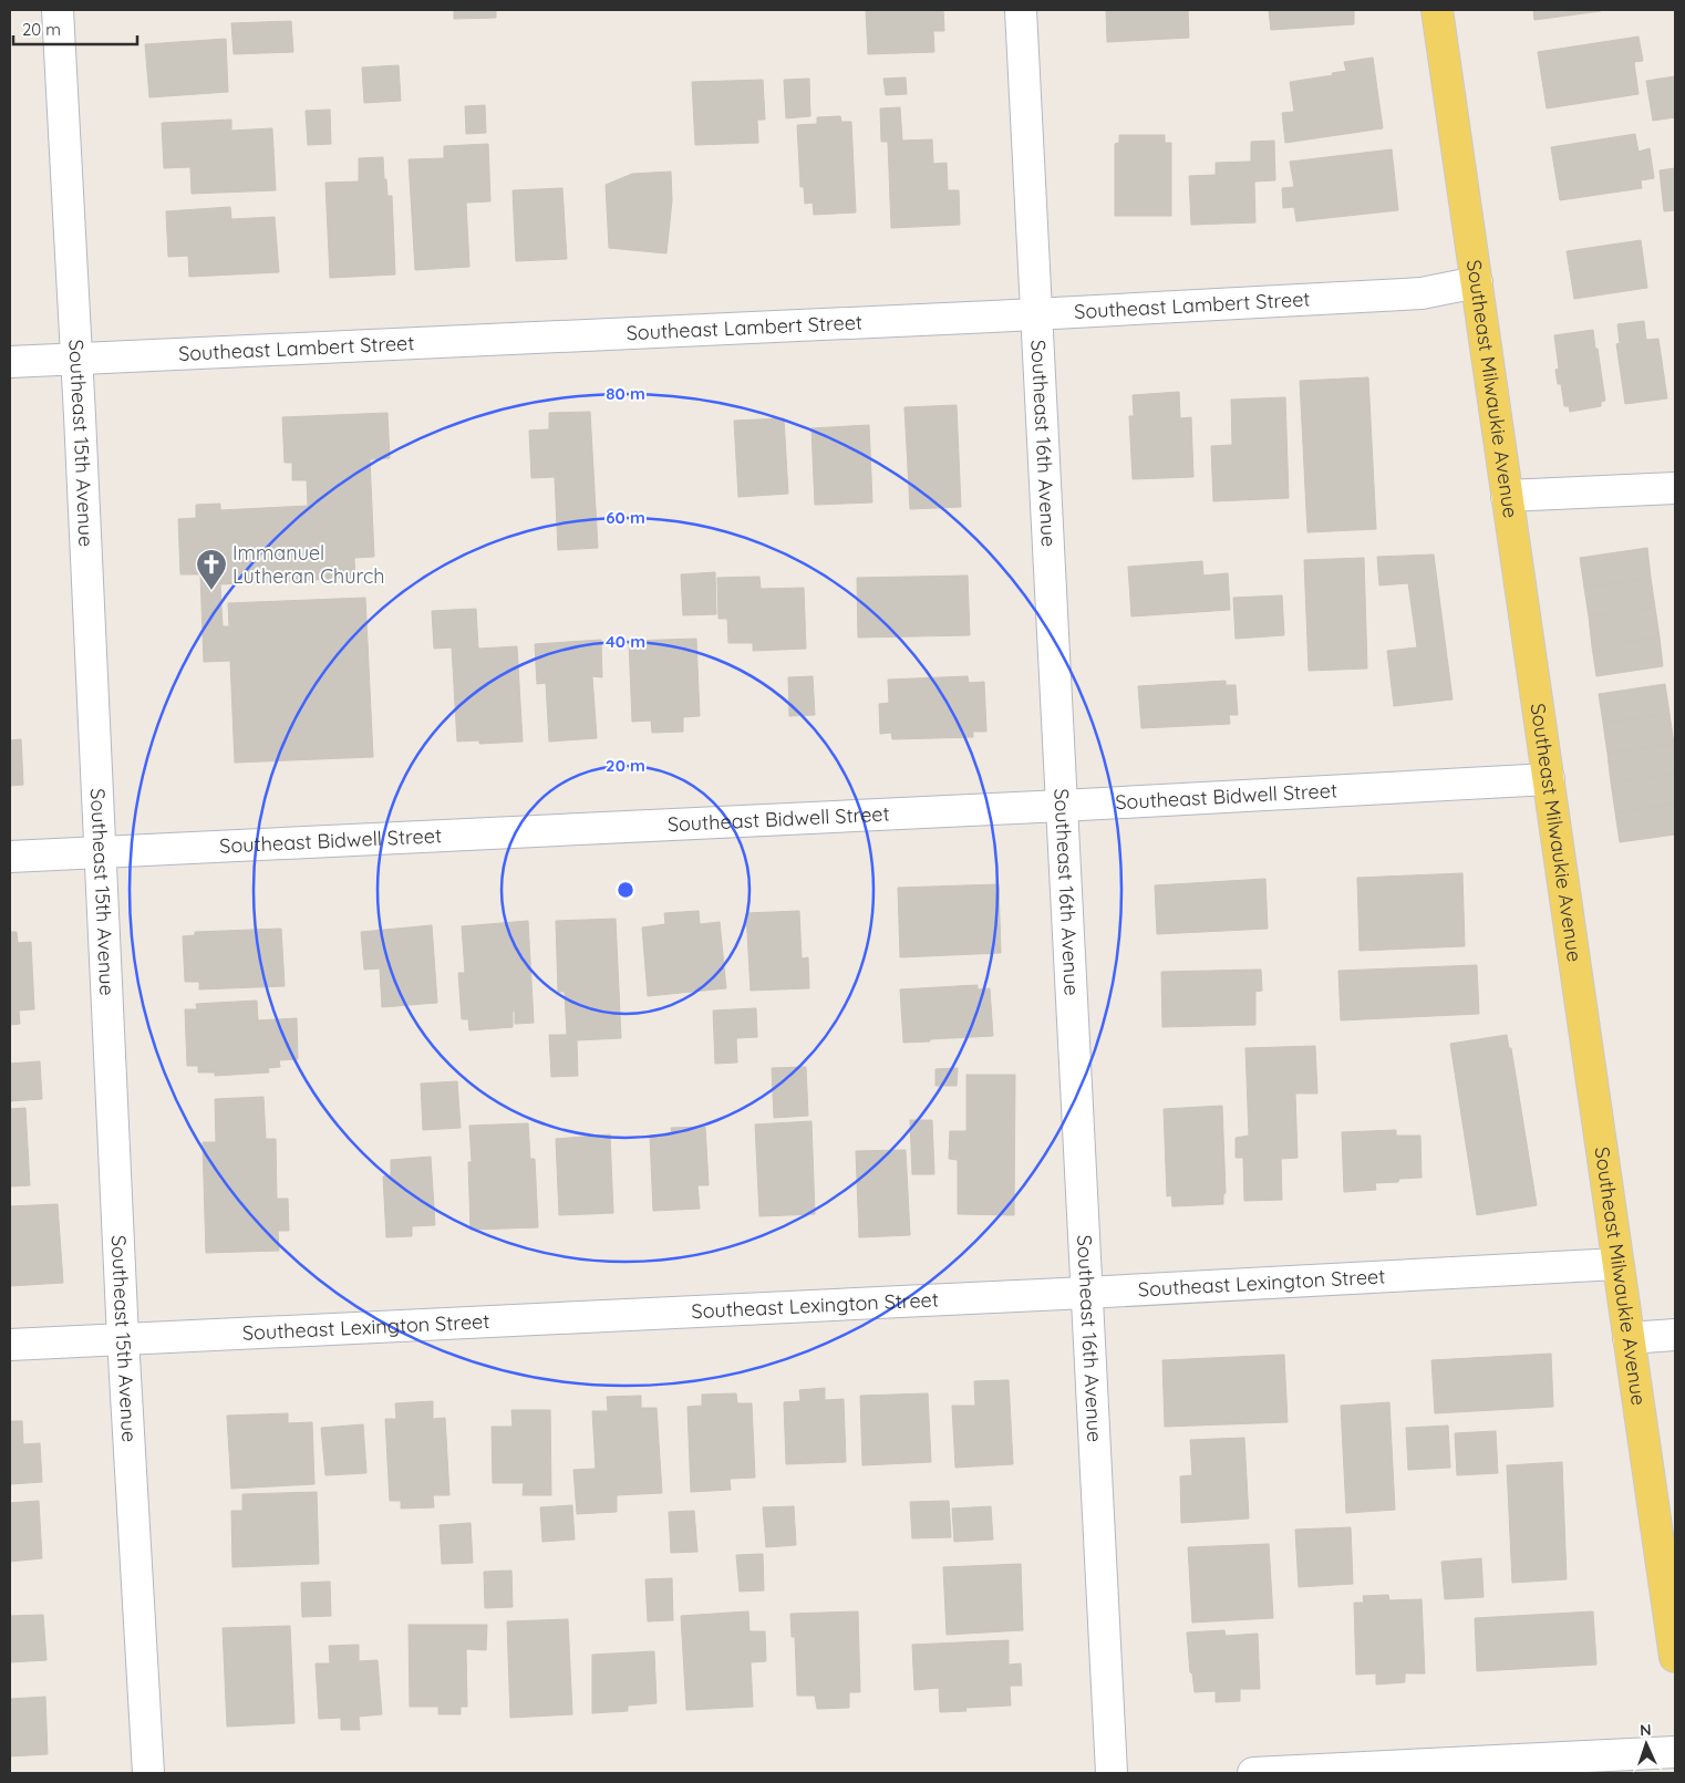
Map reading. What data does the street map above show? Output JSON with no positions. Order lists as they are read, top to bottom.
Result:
{
  "streets": {
    "main road": ["Southeast Milwaukie Avenue"],
    "street": [
      "Southeast Lambert Street",
      "Southeast 15th Avenue",
      "Southeast 16th Avenue",
      "Southeast Bidwell Street",
      "Southeast Lexington Street"
    ]
  },
  "crossings": [
    ["Southeast Lambert Street", "Southeast Milwaukie Avenue"],
    ["Southeast Lambert Street", "Southeast 15th Avenue"],
    ["Southeast Lambert Street", "Southeast 16th Avenue"],
    ["Southeast Milwaukie Avenue", "Southeast Bidwell Street"],
    ["Southeast Milwaukie Avenue", "Southeast Lexington Street"],
    ["Southeast 15th Avenue", "Southeast Bidwell Street"],
    ["Southeast 15th Avenue", "Southeast Lexington Street"],
    ["Southeast 16th Avenue", "Southeast Bidwell Street"],
    ["Southeast 16th Avenue", "Southeast Lexington Street"]
  ],
  "places": {
    "church": ["Immanuel Lutheran Church"]
  },
  "scale_bar": "20 m",
  "north": "top",
  "rings": [
    "80 m",
    "60 m",
    "40 m",
    "20 m"
  ]
}
